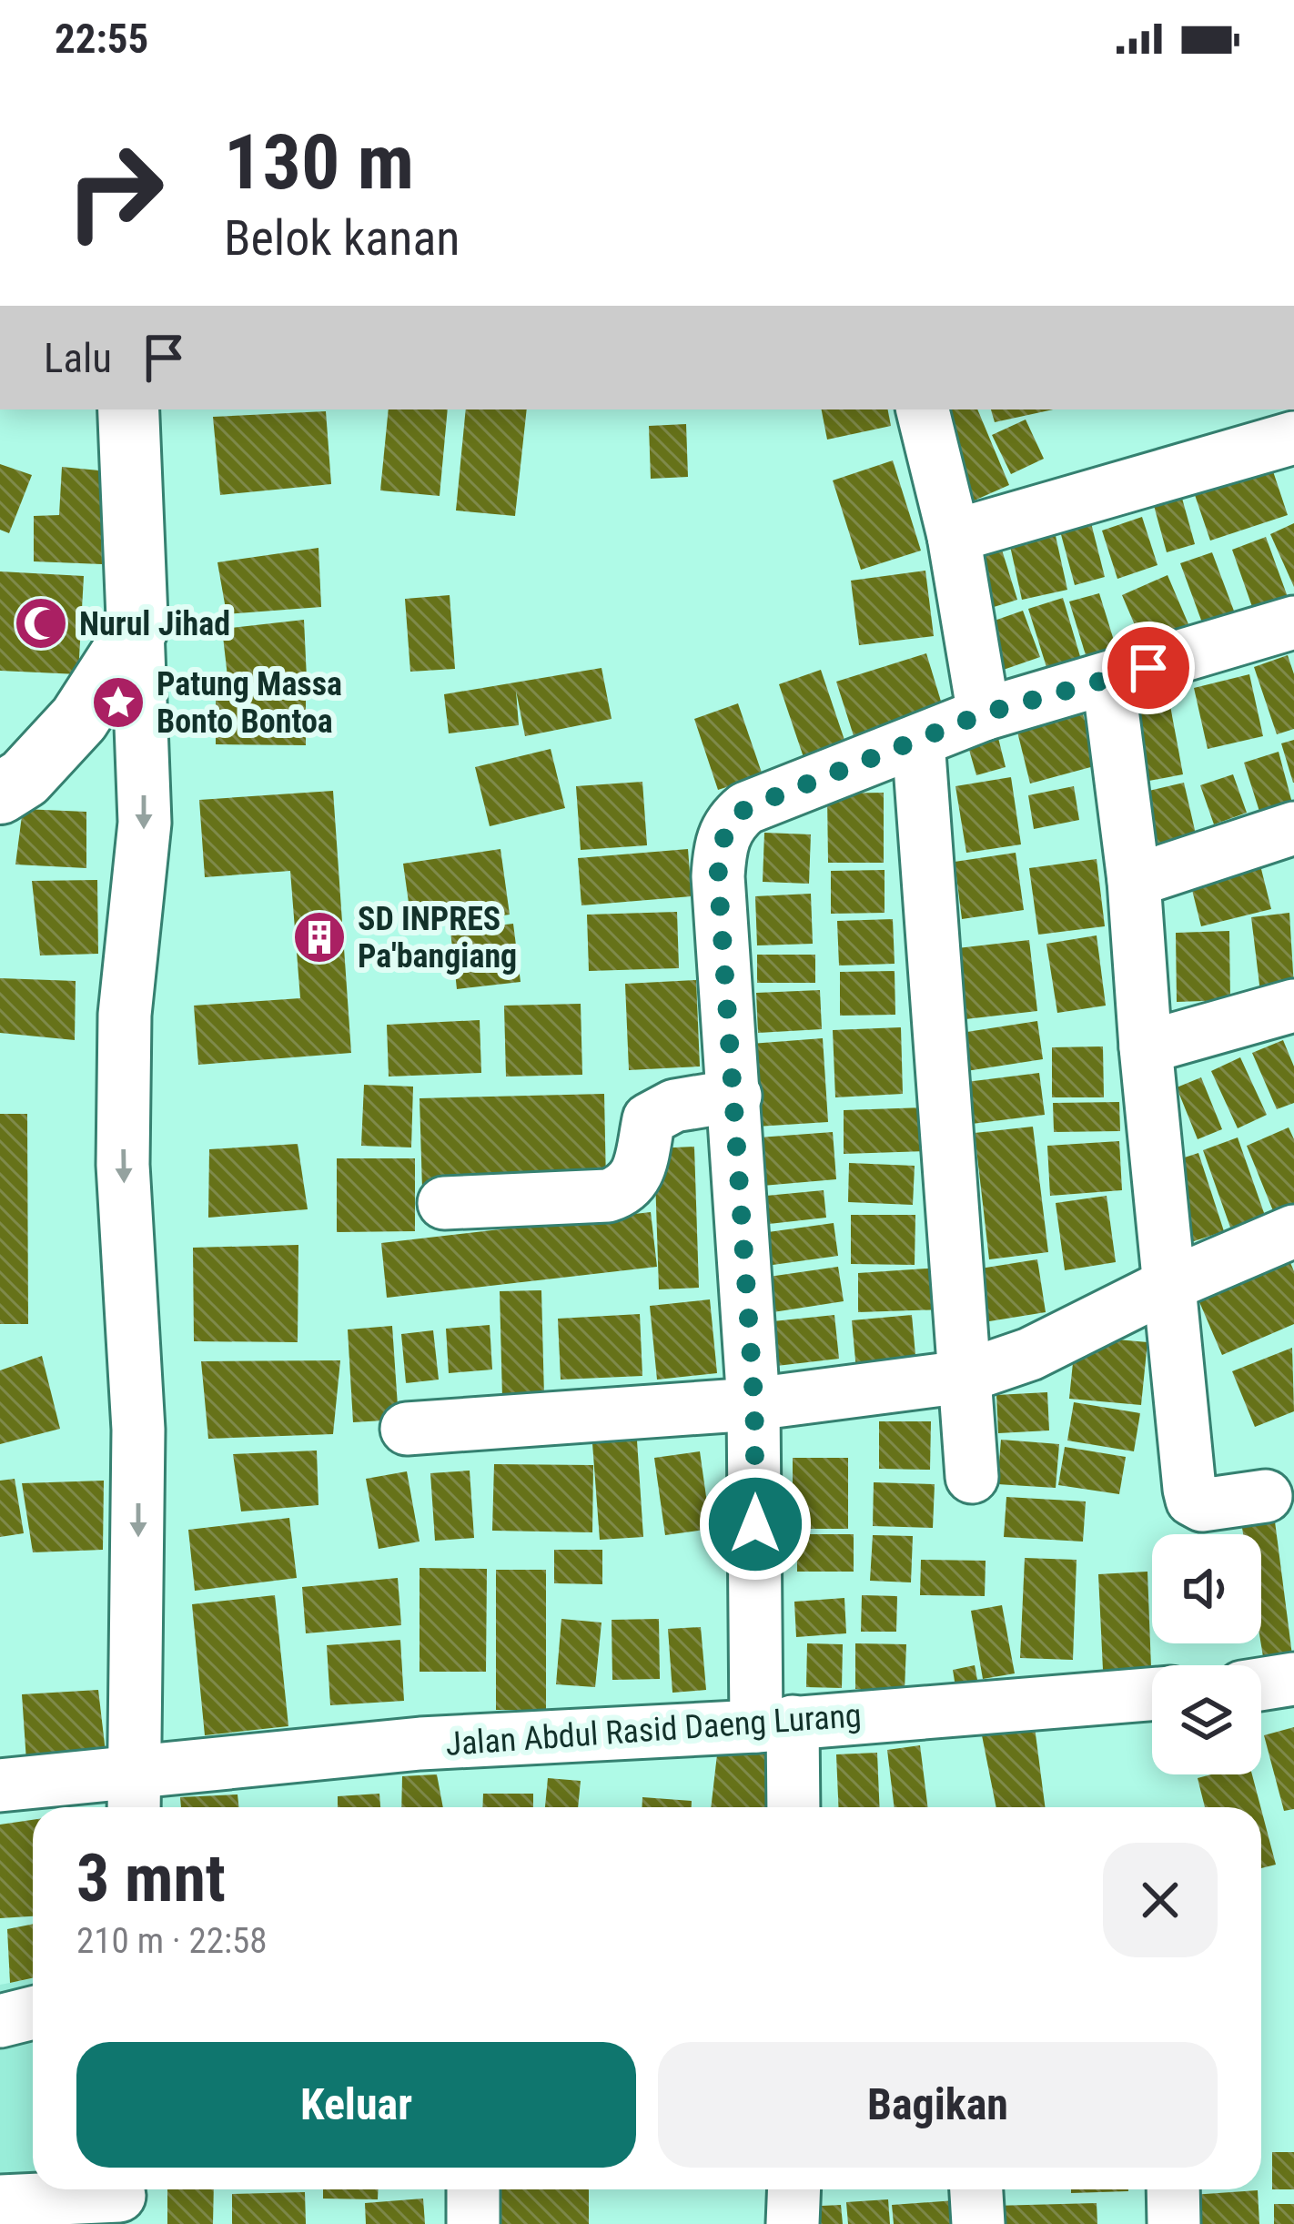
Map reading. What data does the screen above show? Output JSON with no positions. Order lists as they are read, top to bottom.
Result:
{
  "streets": {
    "street": ["Jalan Abdul Rasid Daeng Lurang"]
  },
  "places": {
    "mosque": ["Nurul Jihad"],
    "place": ["Patung Massa Bonto Bontoa"],
    "building": ["SD INPRES Pa'bangiang"]
  },
  "page": {
    "status": "22:55",
    "turn": ["130 m", "Belok kanan"],
    "then": "Lalu",
    "heading": ["3 mnt", "210 m · 22:58"],
    "buttons": ["Keluar", "Bagikan"]
  }
}
